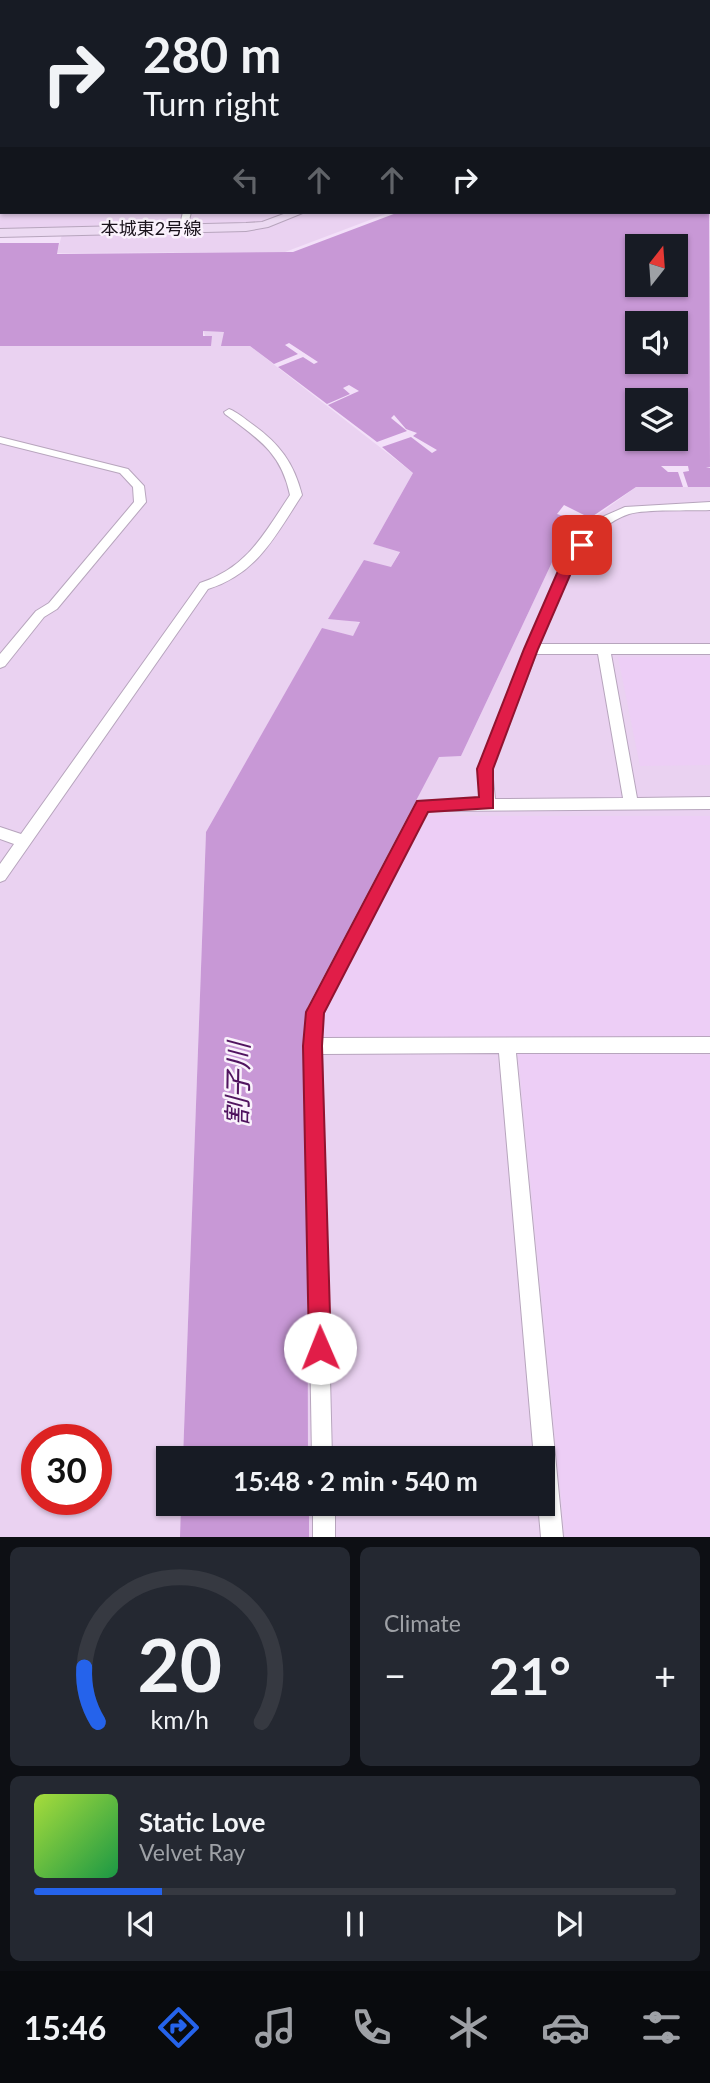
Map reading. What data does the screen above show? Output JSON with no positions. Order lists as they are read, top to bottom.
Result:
{
  "streets": {
    "street": ["本城東2号線"]
  },
  "water": ["割子川"],
  "north": "top",
  "page": {
    "turn": ["280 m", "Turn right"],
    "limit": "30",
    "trip": "15:48 · 2 min · 540 m",
    "tile": "Climate",
    "heat": ["−", "21°", "+"],
    "song": ["Static Love", "Velvet Ray"],
    "tabs": "15:46",
    "gauge": ["20", "km/h"]
  }
}
